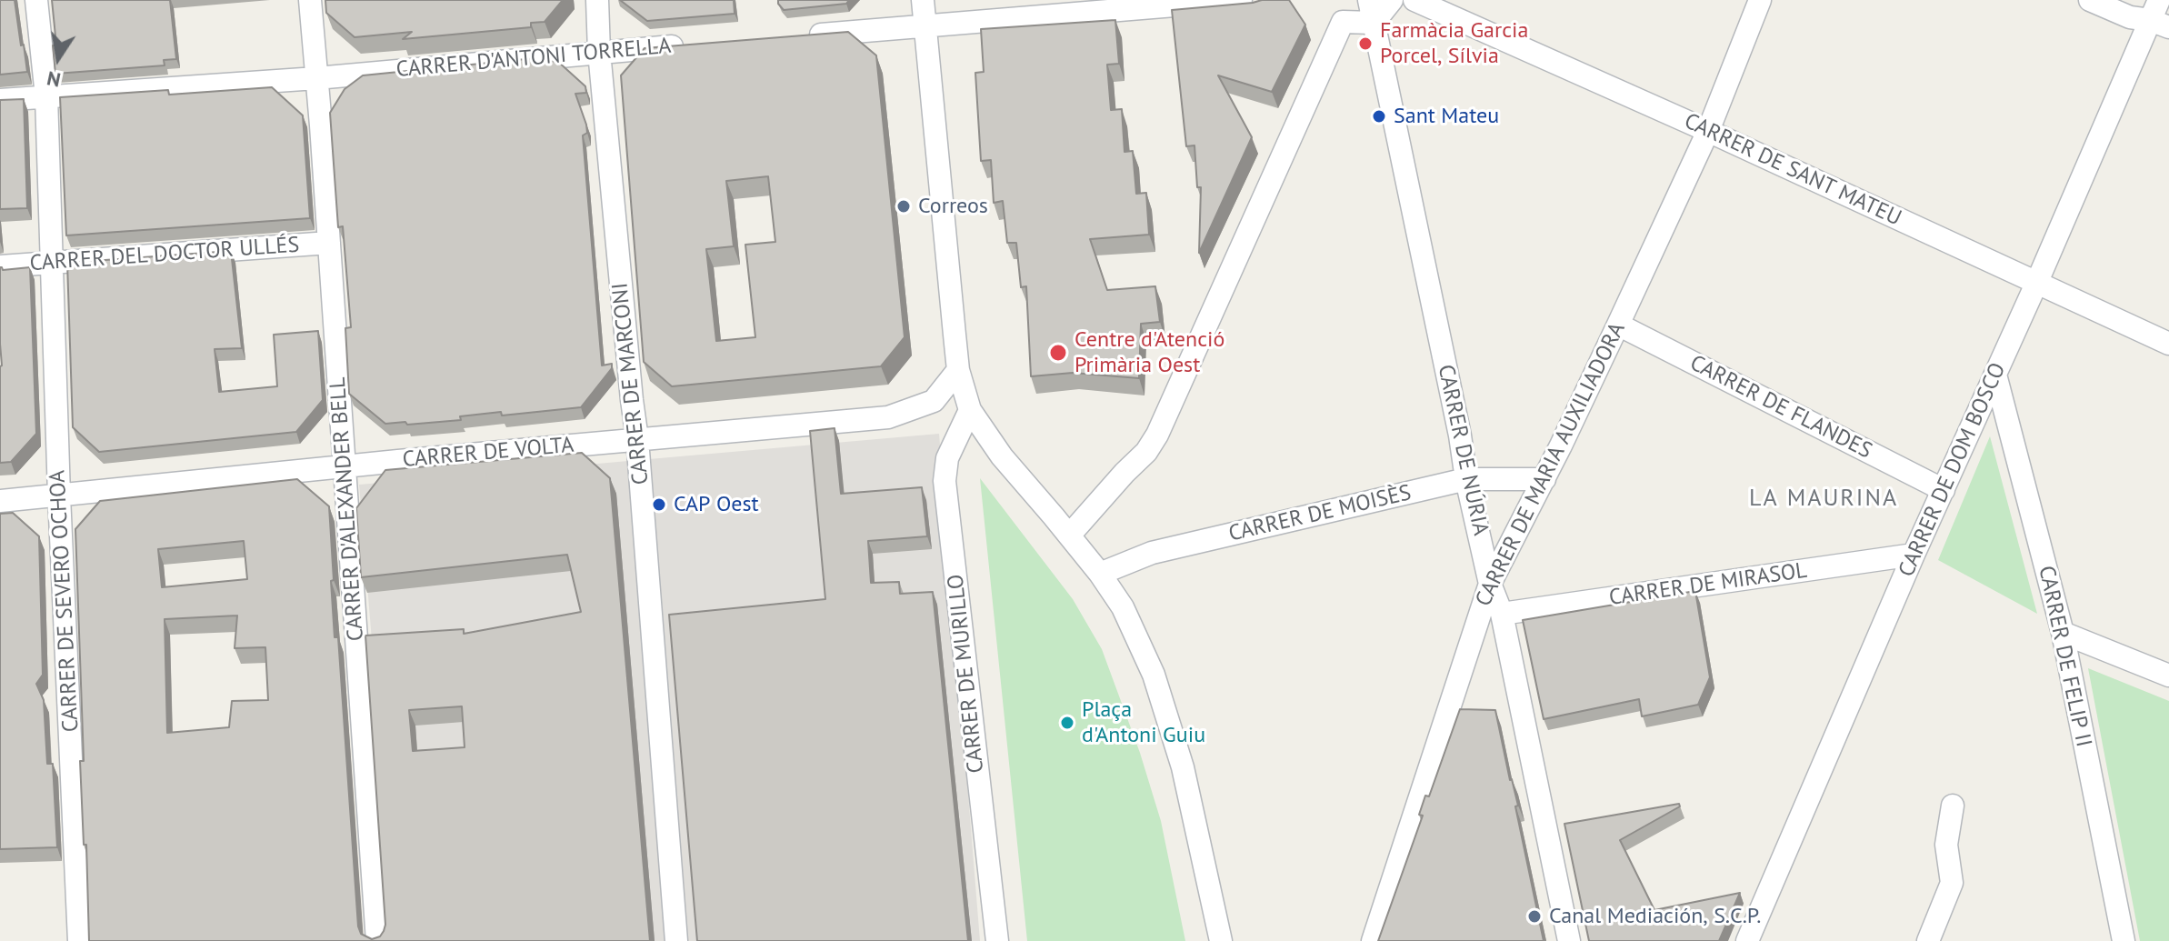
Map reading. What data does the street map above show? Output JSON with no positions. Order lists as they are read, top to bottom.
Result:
{
  "streets": {
    "street": [
      "CARRER D'ANTONI TORRELLA",
      "CARRER DE SANT MATEU",
      "CARRER DEL DOCTOR ULLÉS",
      "CARRER DE MARCONI",
      "CARRER DE FLANDES",
      "CARRER DE NÚRIA",
      "CARRER DE VOLTA",
      "CARRER DE MARIA AUXILIADORA",
      "CARRER DE DOM BOSCO",
      "CARRER D'ALEXANDER BELL",
      "CARRER DE MOISÈS",
      "CARRER DE MIRASOL",
      "CARRER DE SEVERO OCHOA",
      "CARRER DE FELIP II",
      "CARRER DE MURILLO"
    ]
  },
  "crossings": [
    ["CARRER D'ANTONI TORRELLA", "CARRER DE MARCONI"],
    ["CARRER D'ANTONI TORRELLA", "CARRER D'ALEXANDER BELL"],
    ["CARRER D'ANTONI TORRELLA", "CARRER DE SEVERO OCHOA"],
    ["CARRER DE SANT MATEU", "CARRER DE MARIA AUXILIADORA"],
    ["CARRER DE SANT MATEU", "CARRER DE DOM BOSCO"],
    ["CARRER DEL DOCTOR ULLÉS", "CARRER D'ALEXANDER BELL"],
    ["CARRER DEL DOCTOR ULLÉS", "CARRER DE SEVERO OCHOA"],
    ["CARRER DE MARCONI", "CARRER DE VOLTA"],
    ["CARRER DE FLANDES", "CARRER DE MARIA AUXILIADORA"],
    ["CARRER DE FLANDES", "CARRER DE DOM BOSCO"],
    ["CARRER DE NÚRIA", "CARRER DE MARIA AUXILIADORA"],
    ["CARRER DE NÚRIA", "CARRER DE MOISÈS"],
    ["CARRER DE NÚRIA", "CARRER DE MIRASOL"],
    ["CARRER DE VOLTA", "CARRER D'ALEXANDER BELL"],
    ["CARRER DE VOLTA", "CARRER DE SEVERO OCHOA"],
    ["CARRER DE MARIA AUXILIADORA", "CARRER DE MOISÈS"],
    ["CARRER DE DOM BOSCO", "CARRER DE MIRASOL"],
    ["CARRER DE DOM BOSCO", "CARRER DE FELIP II"]
  ],
  "districts": ["LA MAURINA"],
  "places": [
    "Farmàcia Garcia Porcel, Sílvia",
    "Sant Mateu",
    "Correos",
    "Centre d'Atenció Primària Oest",
    "CAP Oest",
    "Plaça d'Antoni Guiu",
    "Canal Mediación, S.C.P."
  ],
  "north": "bottom"
}
